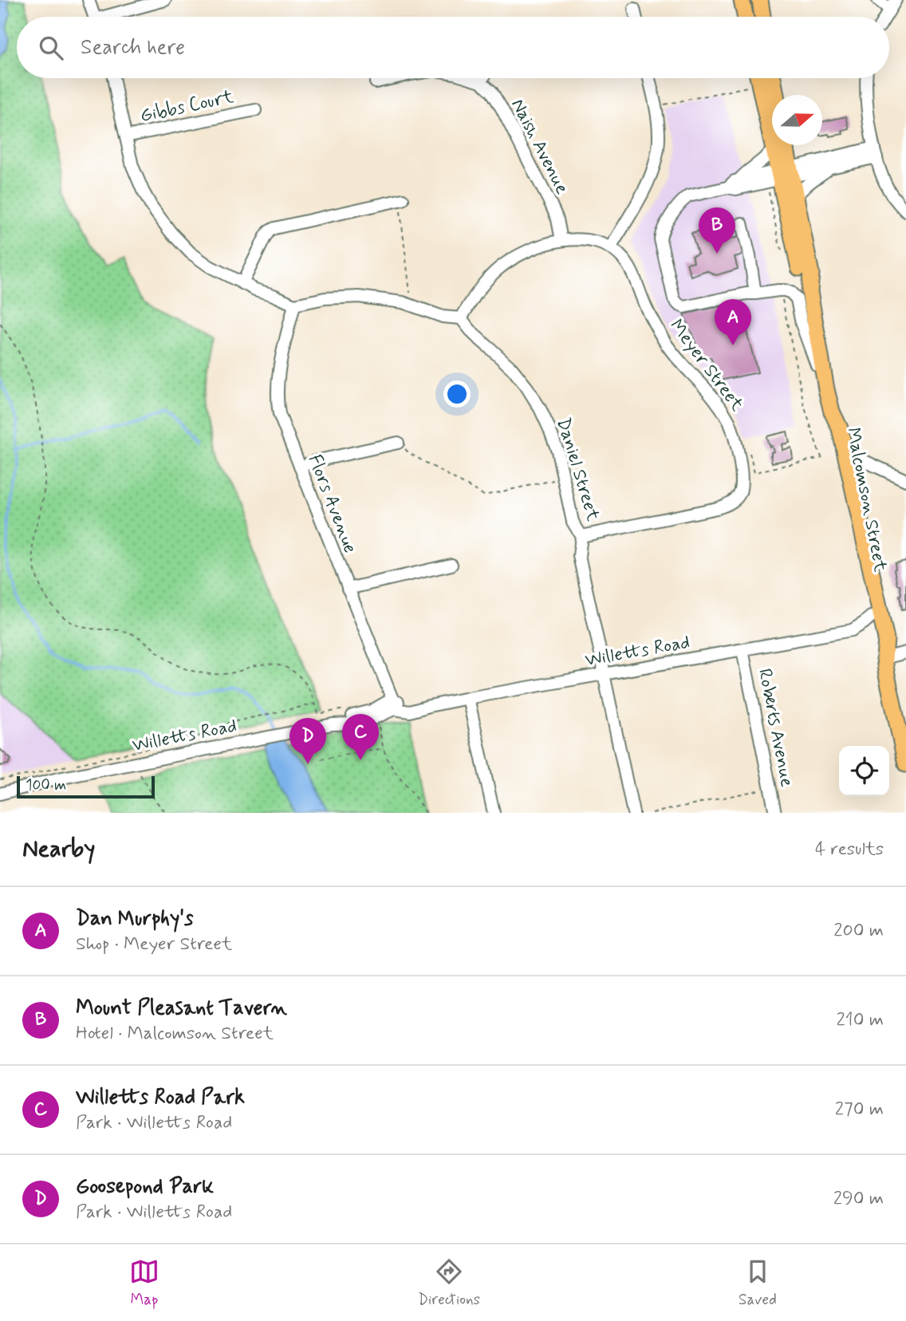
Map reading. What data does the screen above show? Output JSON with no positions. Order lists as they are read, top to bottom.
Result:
{
  "streets": {
    "main road": ["Malcomson Street"],
    "street": [
      "Gibbs Court",
      "Naish Avenue",
      "Meyer Street",
      "Daniel Street",
      "Flors Avenue",
      "Willetts Road",
      "Roberts Avenue"
    ]
  },
  "crossings": [
    ["Meyer Street", "Daniel Street"],
    ["Daniel Street", "Willetts Road"],
    ["Malcomson Street", "Willetts Road"],
    ["Flors Avenue", "Willetts Road"],
    ["Willetts Road", "Roberts Avenue"]
  ],
  "scale_bar": "100 m",
  "north": "right",
  "page": {
    "search": "Search here",
    "pins": [
      "B",
      "A",
      "C",
      "D"
    ],
    "scale": "100 m",
    "heading": ["Nearby", "4 results"],
    "list": [
      {
        "mark": "A",
        "name": "Dan Murphy's",
        "note": "Shop · Meyer Street",
        "value": "200 m"
      },
      {
        "mark": "B",
        "name": "Mount Pleasant Tavern",
        "note": "Hotel · Malcomson Street",
        "value": "210 m"
      },
      {
        "mark": "C",
        "name": "Willetts Road Park",
        "note": "Park · Willetts Road",
        "value": "270 m"
      },
      {
        "mark": "D",
        "name": "Goosepond Park",
        "note": "Park · Willetts Road",
        "value": "290 m"
      }
    ],
    "nav": ["Map", "Directions", "Saved"]
  }
}
